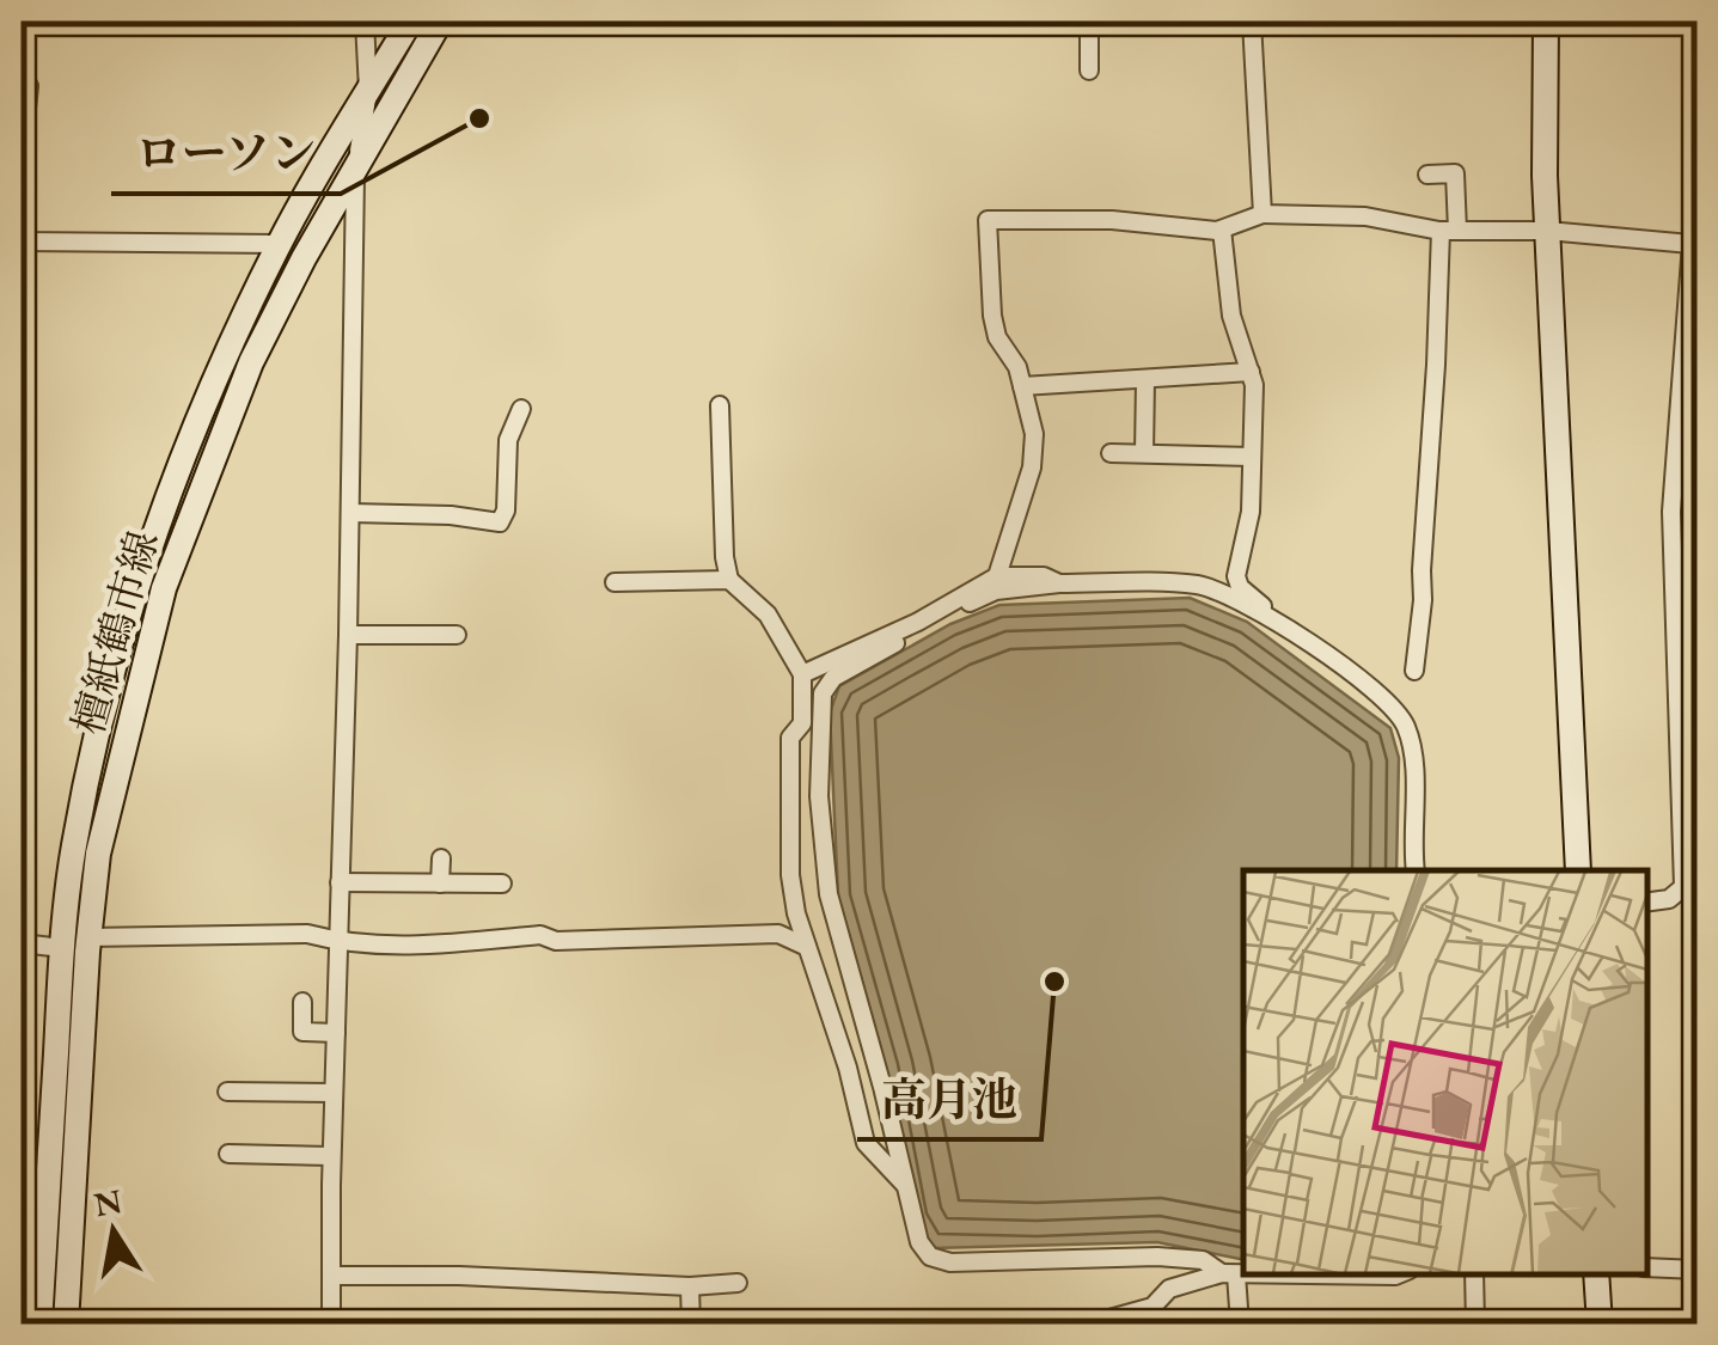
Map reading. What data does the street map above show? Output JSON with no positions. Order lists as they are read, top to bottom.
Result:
{
  "streets": {
    "main road": ["檀紙鶴市線"]
  },
  "places": ["ローソン", "高月池"],
  "north": "top"
}
